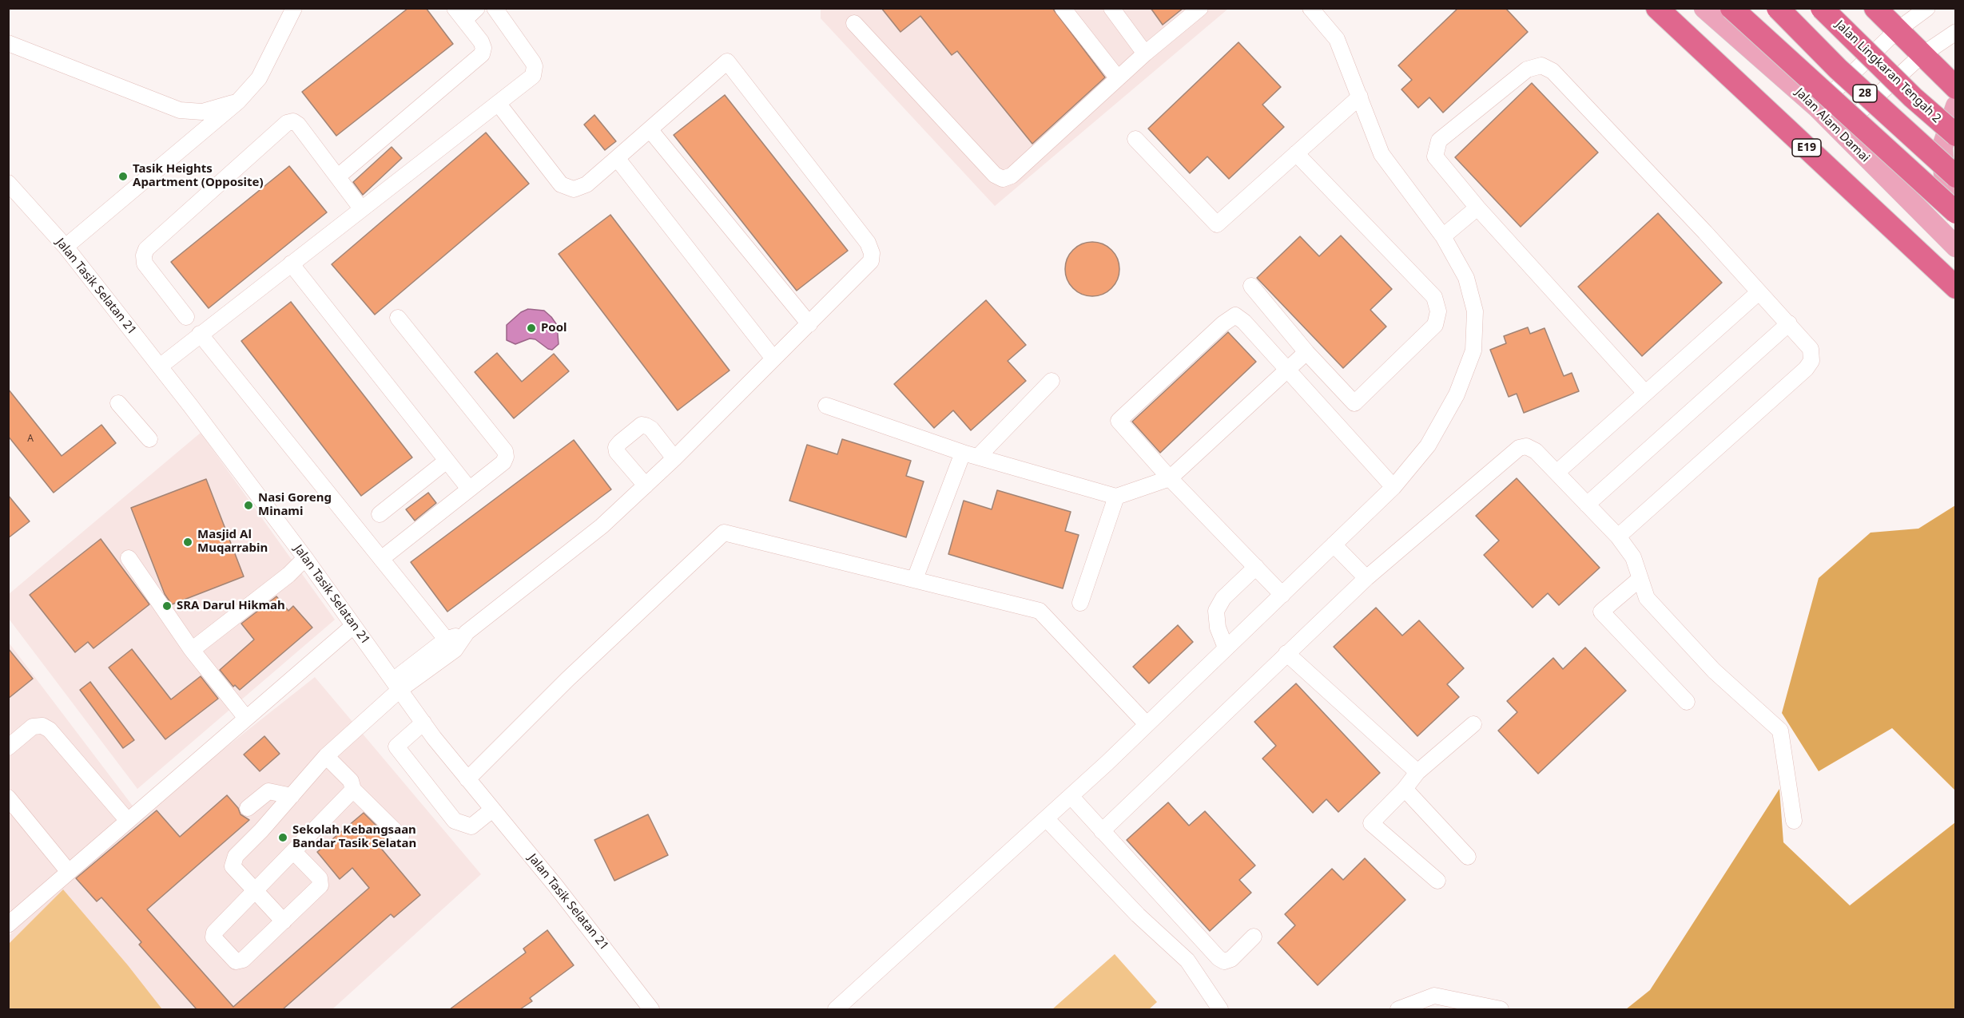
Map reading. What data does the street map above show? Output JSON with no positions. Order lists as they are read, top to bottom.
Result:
{
  "streets": {
    "highway": ["Jalan Lingkaran Tengah 2", "28", "E19"],
    "main road": ["Jalan Alam Damai"],
    "street": ["Jalan Tasik Selatan 21"]
  },
  "places": [
    "Tasik Heights Apartment (Opposite)",
    "Pool",
    "Nasi Goreng Minami",
    "Masjid Al Muqarrabin",
    "SRA Darul Hikmah",
    "Sekolah Kebangsaan Bandar Tasik Selatan"
  ],
  "house_numbers": ["A"]
}
